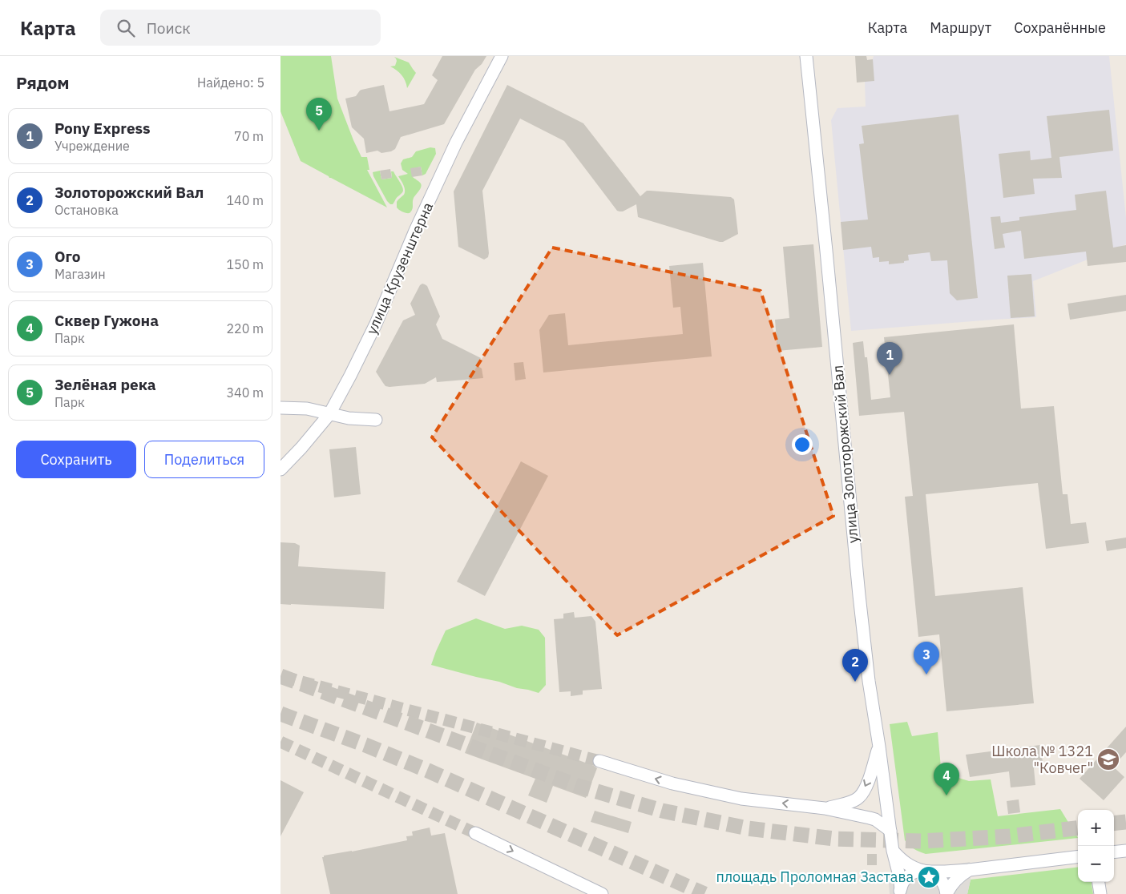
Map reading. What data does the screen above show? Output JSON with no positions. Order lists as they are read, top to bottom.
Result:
{
  "streets": {
    "street": ["улица Крузенштерна", "улица Золоторожский Вал"]
  },
  "places": {
    "school or university": ["Школа № 1321 \"Ковчег\""],
    "place": ["площадь Проломная Застава"]
  },
  "page": {
    "header": "Карта",
    "search": "Поиск",
    "nav": ["Карта", "Маршрут", "Сохранённые"],
    "heading": ["Рядом", "Найдено: 5"],
    "pins": [
      "5",
      "1",
      "3",
      "2",
      "4"
    ],
    "list": [
      {
        "mark": "1",
        "name": "Pony Express",
        "note": "Учреждение",
        "value": "70 m"
      },
      {
        "mark": "2",
        "name": "Золоторожский Вал",
        "note": "Остановка",
        "value": "140 m"
      },
      {
        "mark": "3",
        "name": "Ого",
        "note": "Магазин",
        "value": "150 m"
      },
      {
        "mark": "4",
        "name": "Сквер Гужона",
        "note": "Парк",
        "value": "220 m"
      },
      {
        "mark": "5",
        "name": "Зелёная река",
        "note": "Парк",
        "value": "340 m"
      }
    ],
    "buttons": ["Сохранить", "Поделиться"],
    "map_buttons": ["+", "−"]
  }
}
